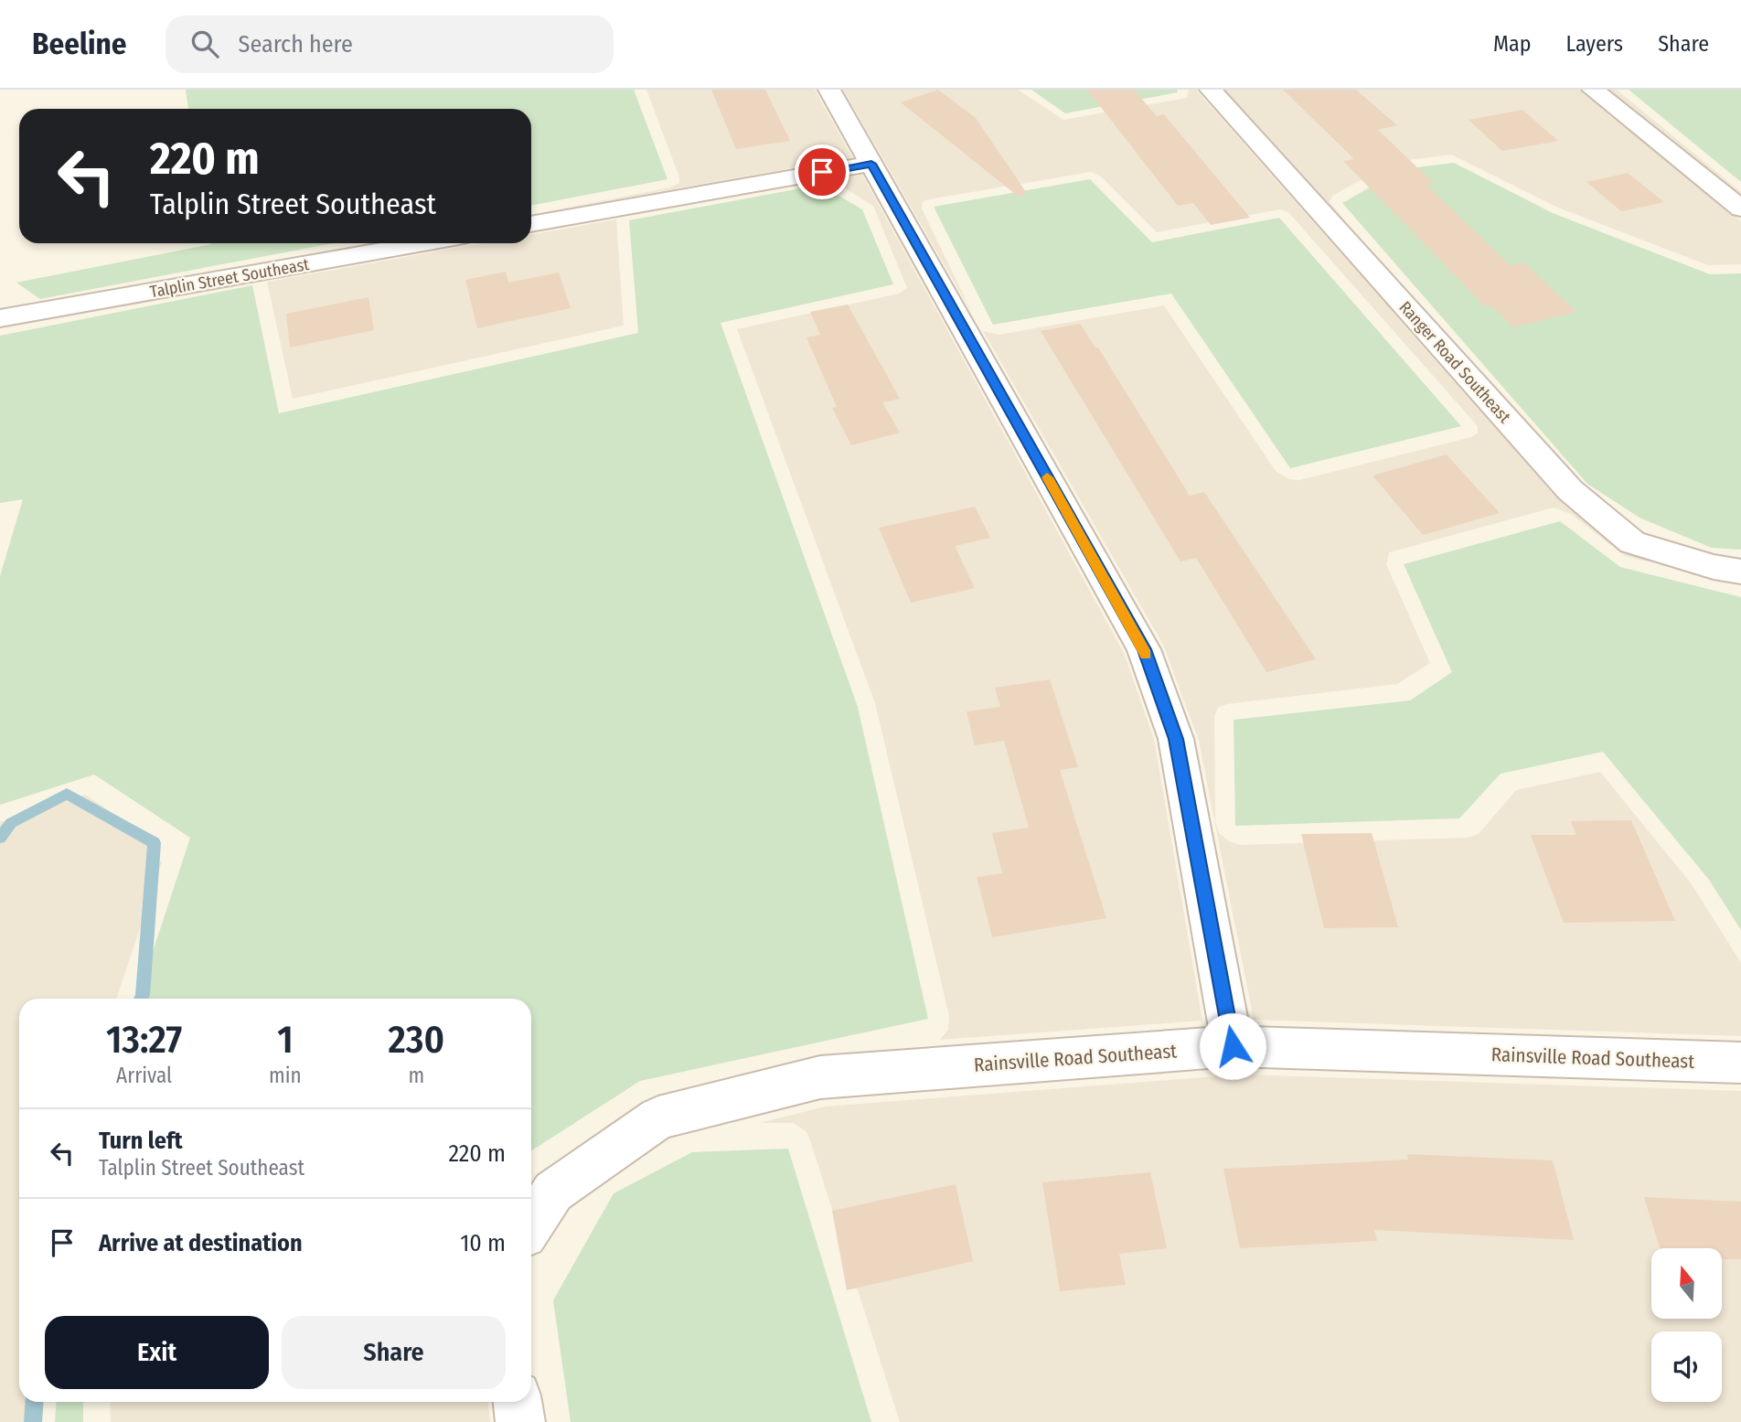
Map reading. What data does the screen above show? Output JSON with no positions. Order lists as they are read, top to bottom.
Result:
{
  "streets": {
    "street": ["Talplin Street Southeast", "Ranger Road Southeast", "Rainsville Road Southeast"]
  },
  "north": "top",
  "page": {
    "header": "Beeline",
    "search": "Search here",
    "nav": ["Map", "Layers", "Share"],
    "turn": ["220 m", "Talplin Street Southeast"],
    "eta": [
      "13:27",
      "Arrival",
      "1",
      "min",
      "230",
      "m"
    ],
    "list": [
      {
        "name": "Turn left",
        "note": "Talplin Street Southeast",
        "value": "220 m"
      },
      {
        "name": "Arrive at destination",
        "value": "10 m"
      }
    ],
    "buttons": ["Exit", "Share"]
  }
}
